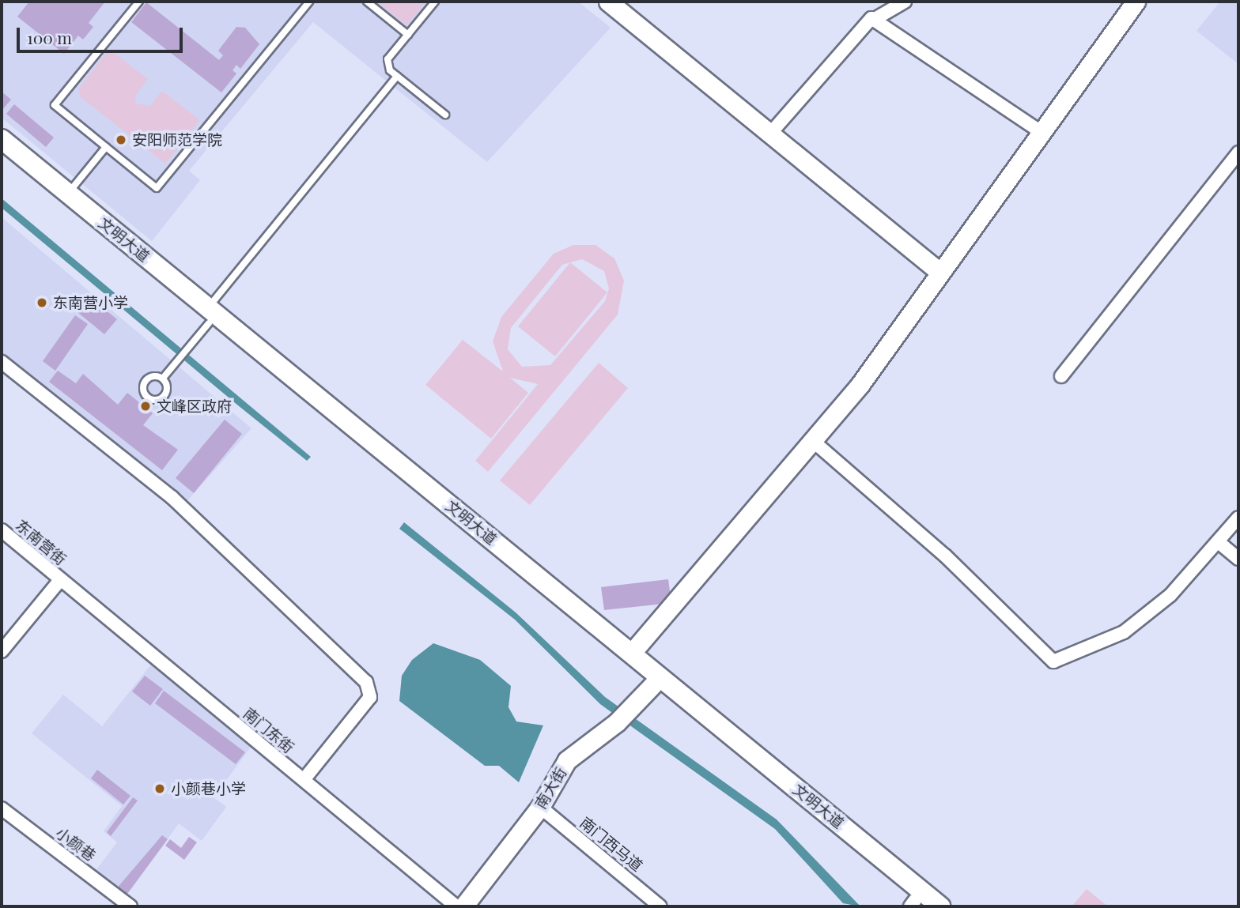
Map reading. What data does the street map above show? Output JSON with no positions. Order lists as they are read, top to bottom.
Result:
{
  "streets": {
    "main road": ["文明大道"],
    "street": [
      "东南营街",
      "南门东街",
      "南大街",
      "小颜巷",
      "南门西马道"
    ]
  },
  "crossings": [
    ["文明大道", "南大街"],
    ["东南营街", "南门东街"],
    ["南大街", "南门西马道"]
  ],
  "places": [
    "安阳师范学院",
    "东南营小学",
    "文峰区政府",
    "小颜巷小学"
  ],
  "scale_bar": "100 m"
}
